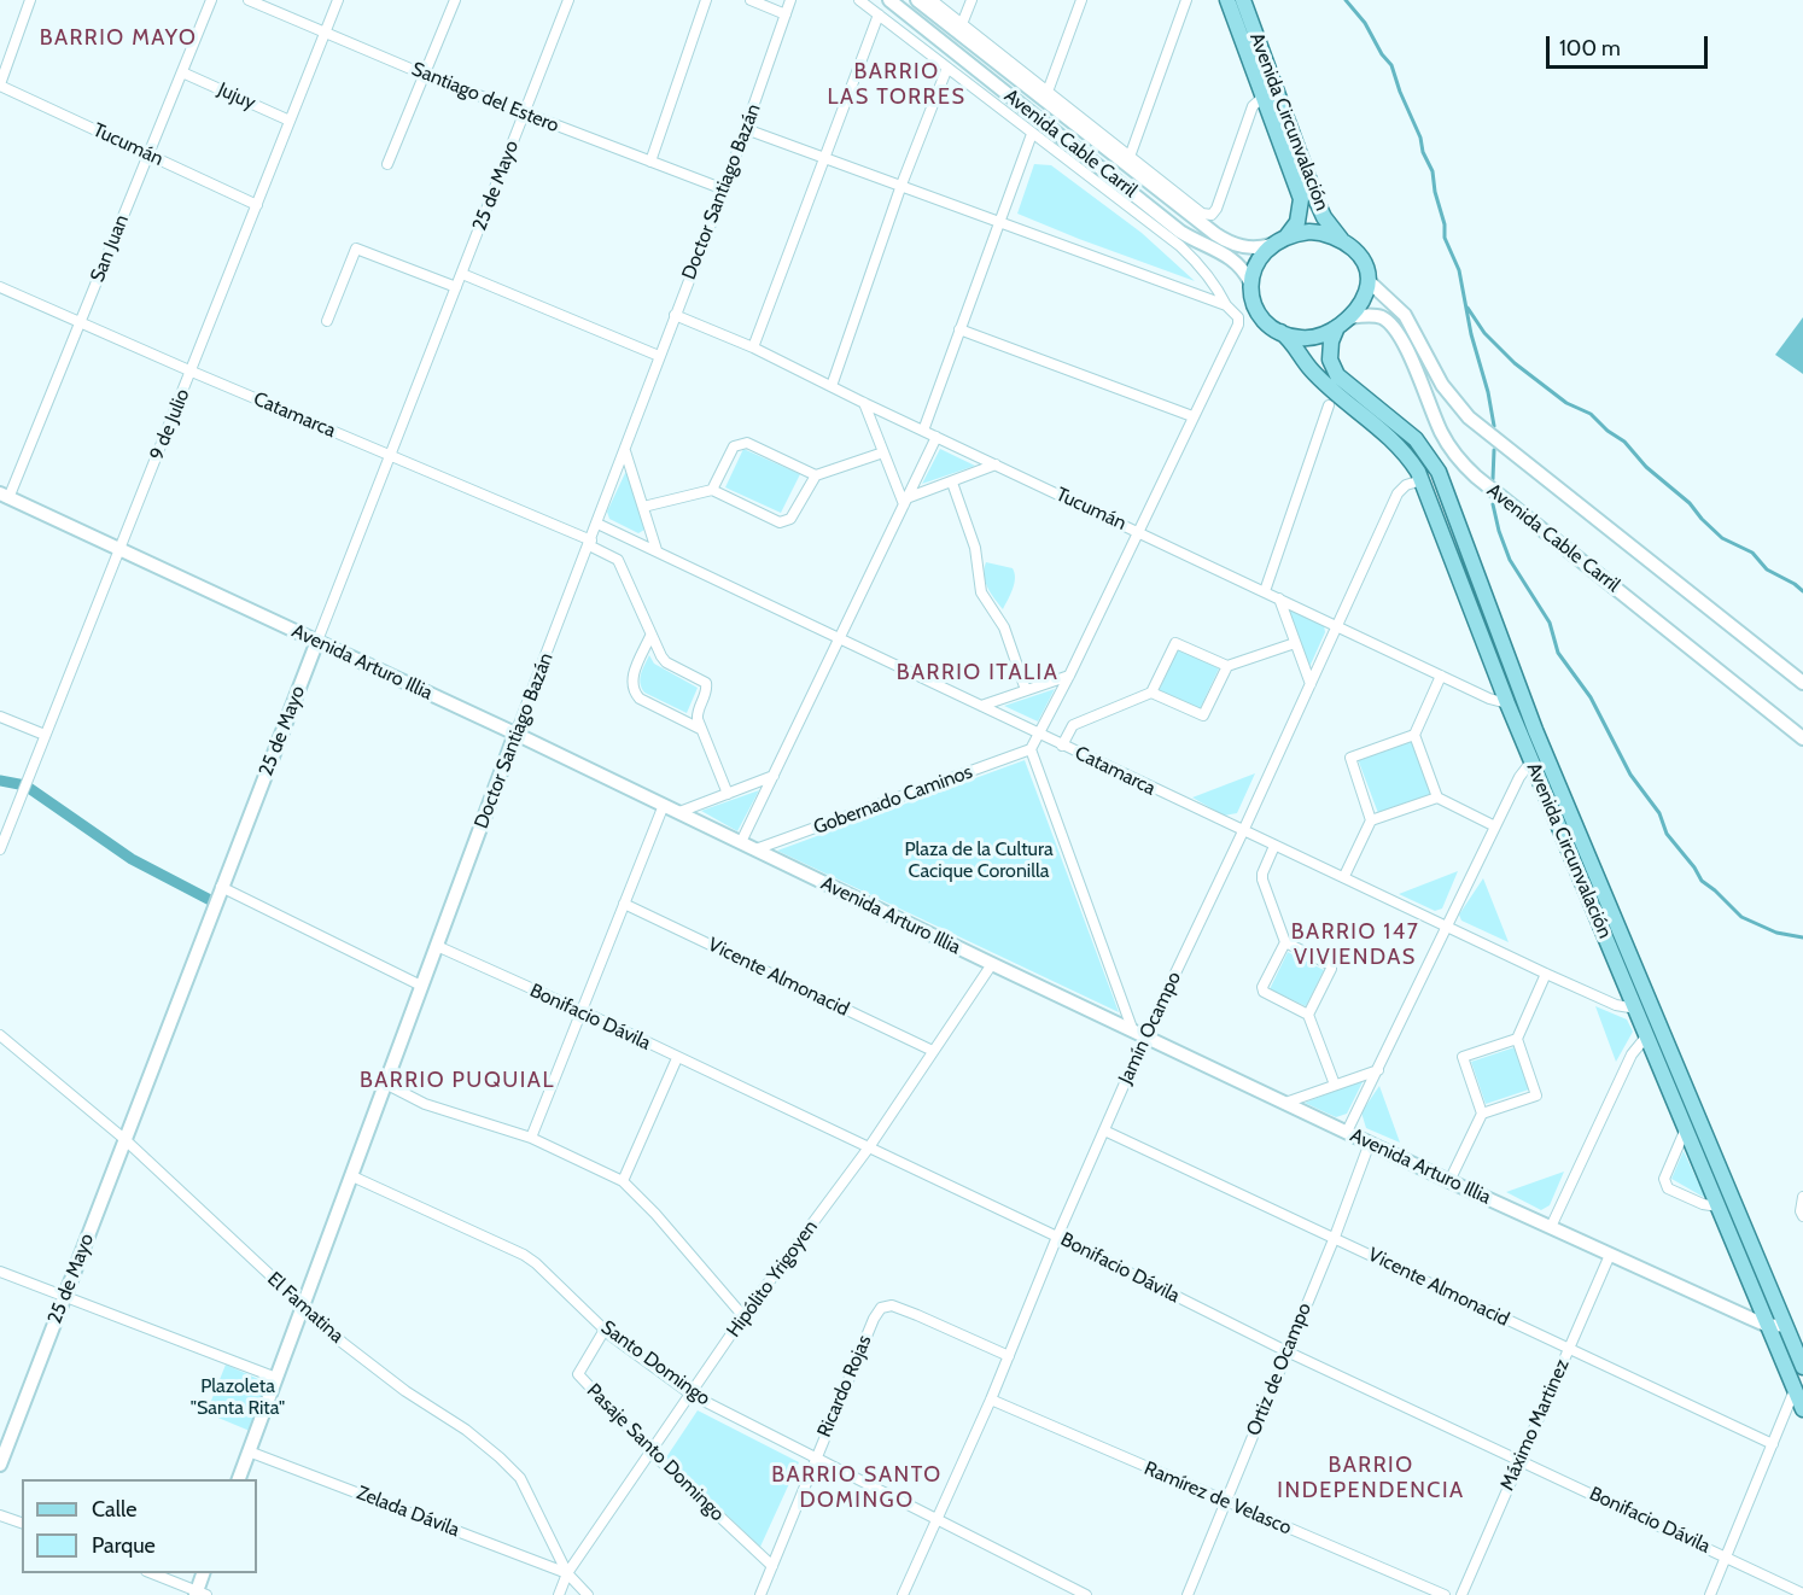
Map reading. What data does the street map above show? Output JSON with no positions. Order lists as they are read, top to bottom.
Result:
{
  "streets": {
    "main road": [
      "Avenida Circunvalación",
      "Avenida Cable Carril",
      "25 de Mayo",
      "Doctor Santiago Bazán",
      "Avenida Arturo Illia"
    ],
    "street": [
      "Jujuy",
      "Santiago del Estero",
      "Tucumán",
      "San Juan",
      "Catamarca",
      "9 de Julio",
      "Gobernado Caminos",
      "Vicente Almonacid",
      "Bonifacio Dávila",
      "Jamín Ocampo",
      "Hipólito Yrigoyen",
      "El Famatina",
      "Santo Domingo",
      "Ortiz de Ocampo",
      "Ricardo Rojas",
      "Máximo Martinez",
      "Pasaje Santo Domingo",
      "Ramírez de Velasco",
      "Zelada Dávila"
    ]
  },
  "crossings": [
    ["Jujuy", "San Juan"],
    ["Jujuy", "9 de Julio"],
    ["Santiago del Estero", "25 de Mayo"],
    ["Santiago del Estero", "Doctor Santiago Bazán"],
    ["Santiago del Estero", "9 de Julio"],
    ["Avenida Circunvalación", "Avenida Cable Carril"],
    ["Avenida Circunvalación", "Tucumán"],
    ["Avenida Circunvalación", "Catamarca"],
    ["Avenida Circunvalación", "Avenida Arturo Illia"],
    ["Avenida Circunvalación", "Jamín Ocampo"],
    ["Tucumán", "Doctor Santiago Bazán"],
    ["Tucumán", "San Juan"],
    ["Tucumán", "9 de Julio"],
    ["Tucumán", "Jamín Ocampo"],
    ["25 de Mayo", "Catamarca"],
    ["25 de Mayo", "Avenida Arturo Illia"],
    ["25 de Mayo", "El Famatina"],
    ["Doctor Santiago Bazán", "Catamarca"],
    ["Doctor Santiago Bazán", "Avenida Arturo Illia"],
    ["Doctor Santiago Bazán", "Bonifacio Dávila"],
    ["Doctor Santiago Bazán", "El Famatina"],
    ["Doctor Santiago Bazán", "Santo Domingo"],
    ["Doctor Santiago Bazán", "Zelada Dávila"],
    ["San Juan", "Catamarca"],
    ["San Juan", "Avenida Arturo Illia"],
    ["Catamarca", "9 de Julio"],
    ["Catamarca", "Jamín Ocampo"],
    ["9 de Julio", "Avenida Arturo Illia"],
    ["Avenida Arturo Illia", "Gobernado Caminos"],
    ["Avenida Arturo Illia", "Jamín Ocampo"],
    ["Avenida Arturo Illia", "Hipólito Yrigoyen"],
    ["Avenida Arturo Illia", "Ortiz de Ocampo"],
    ["Avenida Arturo Illia", "Máximo Martinez"],
    ["Vicente Almonacid", "Jamín Ocampo"],
    ["Vicente Almonacid", "Hipólito Yrigoyen"],
    ["Vicente Almonacid", "Ortiz de Ocampo"],
    ["Vicente Almonacid", "Máximo Martinez"],
    ["Bonifacio Dávila", "Jamín Ocampo"],
    ["Bonifacio Dávila", "Hipólito Yrigoyen"],
    ["Bonifacio Dávila", "Ortiz de Ocampo"],
    ["Bonifacio Dávila", "Máximo Martinez"],
    ["Jamín Ocampo", "Santo Domingo"],
    ["Jamín Ocampo", "Ricardo Rojas"],
    ["Jamín Ocampo", "Ramírez de Velasco"],
    ["Hipólito Yrigoyen", "El Famatina"],
    ["Hipólito Yrigoyen", "Santo Domingo"],
    ["Hipólito Yrigoyen", "Pasaje Santo Domingo"],
    ["Hipólito Yrigoyen", "Zelada Dávila"],
    ["El Famatina", "Zelada Dávila"],
    ["Santo Domingo", "Ricardo Rojas"],
    ["Santo Domingo", "Pasaje Santo Domingo"],
    ["Ortiz de Ocampo", "Ramírez de Velasco"],
    ["Ricardo Rojas", "Pasaje Santo Domingo"]
  ],
  "districts": [
    "BARRIO MAYO",
    "BARRIO LAS TORRES",
    "BARRIO ITALIA",
    "BARRIO 147 VIVIENDAS",
    "BARRIO PUQUIAL",
    "BARRIO INDEPENDENCIA",
    "BARRIO SANTO DOMINGO"
  ],
  "parks": ["Plaza de la Cultura Cacique Coronilla", "Plazoleta \"Santa Rita\""],
  "legend": ["Calle", "Parque"],
  "scale_bar": "100 m"
}
